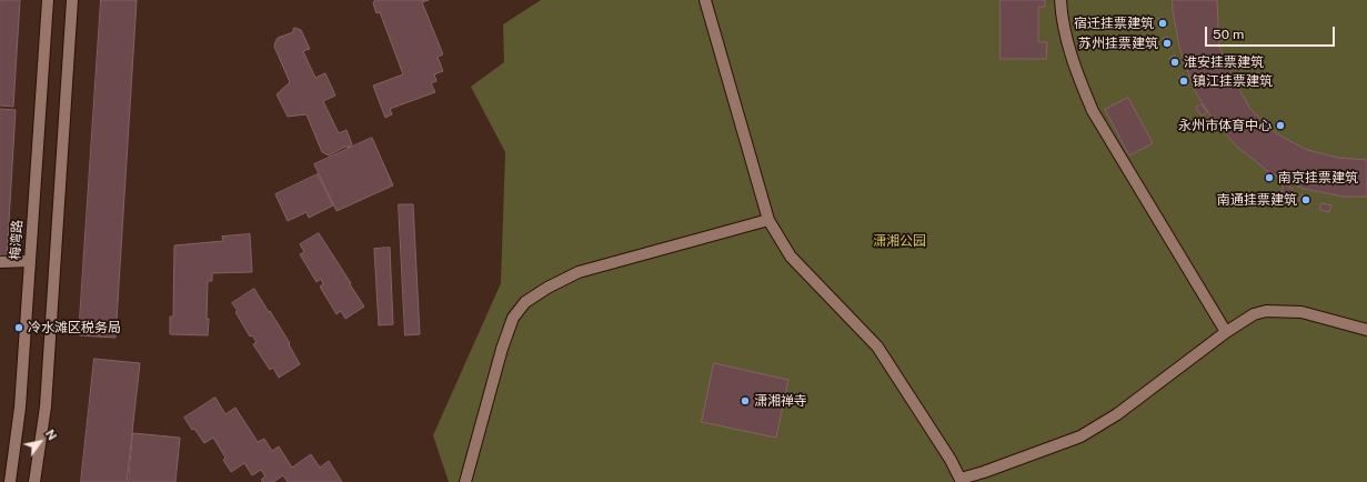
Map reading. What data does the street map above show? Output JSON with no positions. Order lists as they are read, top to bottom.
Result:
{
  "streets": {
    "street": ["梅湾路"]
  },
  "parks": ["潇湘公园"],
  "places": [
    "宿迁挂票建筑",
    "苏州挂票建筑",
    "淮安挂票建筑",
    "镇江挂票建筑",
    "永州市体育中心",
    "南京挂票建筑",
    "南通挂票建筑",
    "冷水滩区税务局",
    "潇湘禅寺"
  ],
  "scale_bar": "50 m",
  "north": "top right"
}
